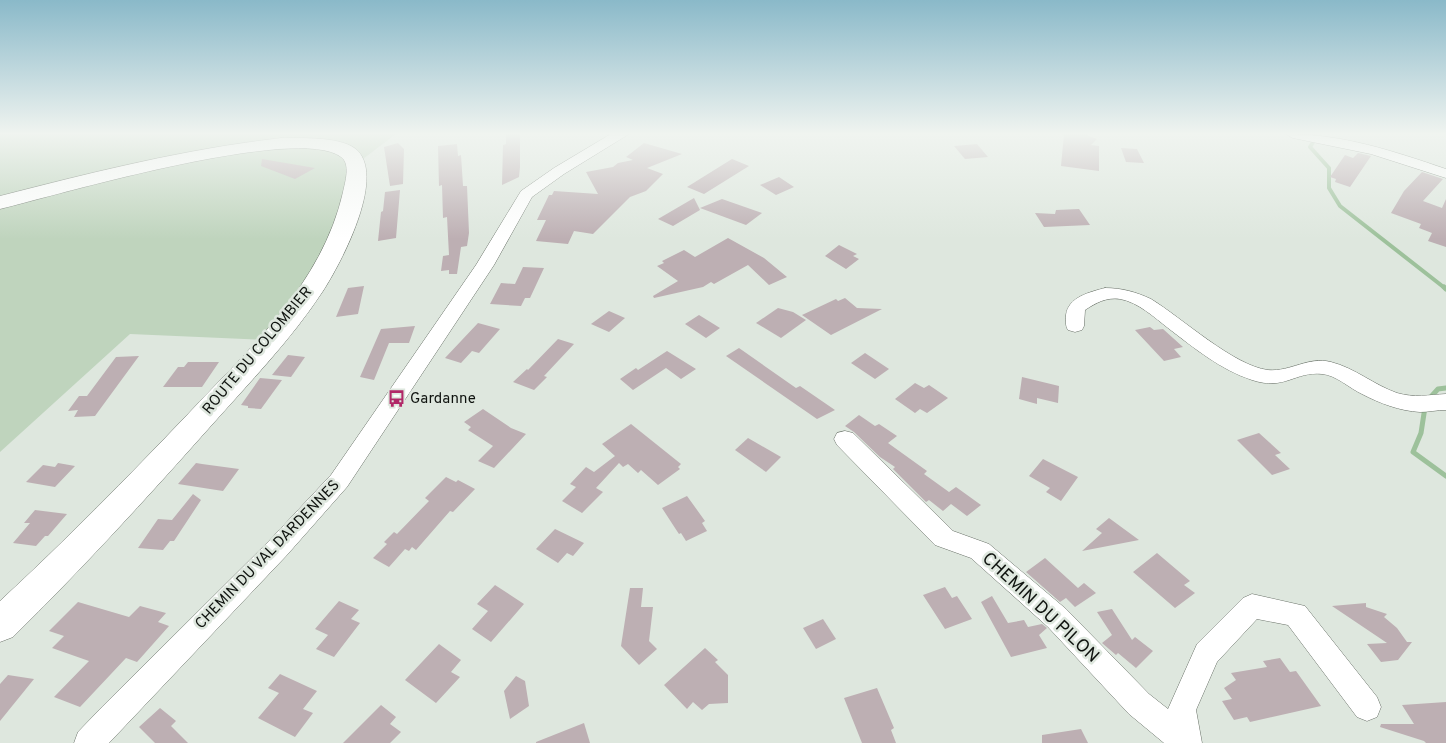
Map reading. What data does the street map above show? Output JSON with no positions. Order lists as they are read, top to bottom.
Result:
{
  "streets": {
    "street": ["ROUTE DU COLOMBIER", "CHEMIN DU VAL DARDENNES", "CHEMIN DU PILON"]
  },
  "places": {
    "bus stop": ["Gardanne"]
  }
}
